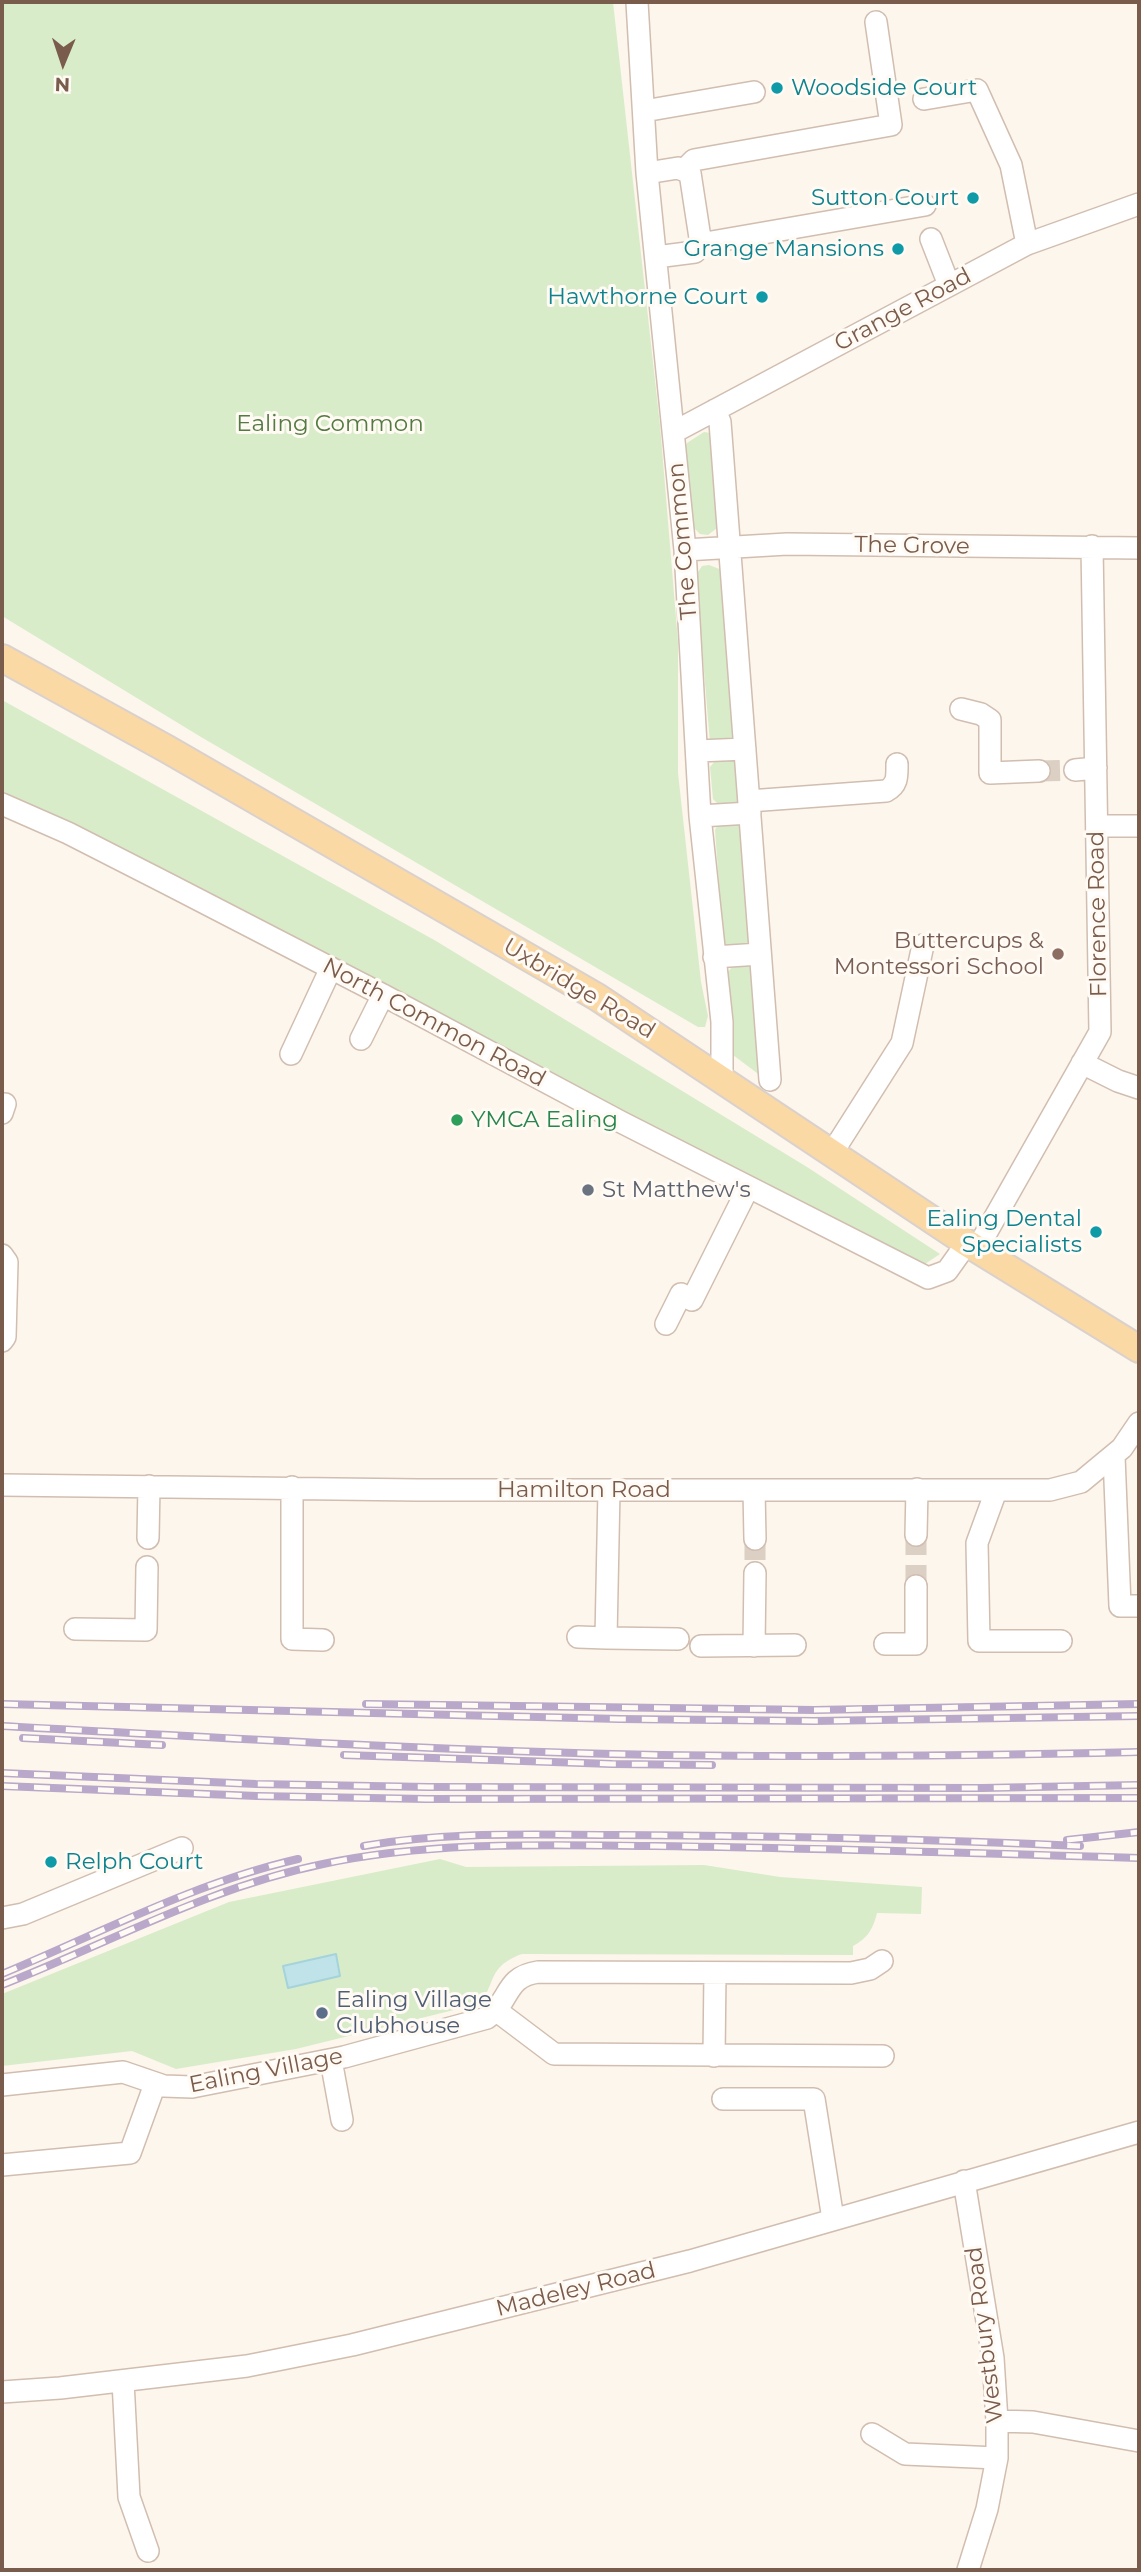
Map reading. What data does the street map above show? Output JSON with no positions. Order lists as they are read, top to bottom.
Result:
{
  "streets": {
    "main road": ["Uxbridge Road"],
    "street": [
      "Grange Road",
      "The Common",
      "The Grove",
      "Florence Road",
      "North Common Road",
      "Hamilton Road",
      "Ealing Village",
      "Madeley Road",
      "Westbury Road"
    ]
  },
  "crossings": [
    ["Grange Road", "The Common"],
    ["The Common", "The Grove"],
    ["The Common", "Uxbridge Road"],
    ["The Grove", "Florence Road"],
    ["Florence Road", "Uxbridge Road"],
    ["Florence Road", "North Common Road"],
    ["Uxbridge Road", "North Common Road"],
    ["Madeley Road", "Westbury Road"]
  ],
  "parks": ["Ealing Common"],
  "places": [
    "Woodside Court",
    "Sutton Court",
    "Grange Mansions",
    "Hawthorne Court",
    "Buttercups & Montessori School",
    "YMCA Ealing",
    "St Matthew's",
    "Ealing Dental Specialists",
    "Relph Court",
    "Ealing Village Clubhouse"
  ],
  "north": "bottom"
}
